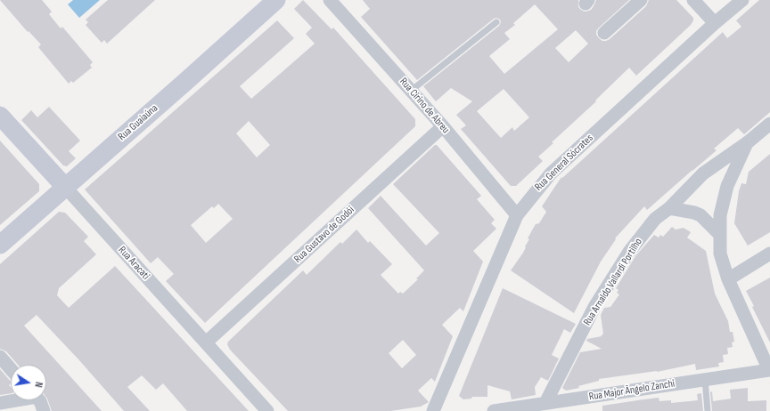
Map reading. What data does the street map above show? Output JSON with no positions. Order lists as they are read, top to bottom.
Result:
{
  "streets": {
    "street": [
      "Rua Cirino de Abreu",
      "Rua Guaiaúna",
      "Rua General Sócrates",
      "Rua Gustavo de Godói",
      "Rua Aracati",
      "Rua Arnaldo Vallardi Portilho",
      "Rua Major Ângelo Zanchi"
    ]
  },
  "crossings": [
    ["Rua Cirino de Abreu", "Rua General Sócrates"],
    ["Rua Cirino de Abreu", "Rua Gustavo de Godói"],
    ["Rua Guaiaúna", "Rua Aracati"],
    ["Rua Gustavo de Godói", "Rua Aracati"],
    ["Rua Arnaldo Vallardi Portilho", "Rua Major Ângelo Zanchi"]
  ],
  "north": "right"
}
